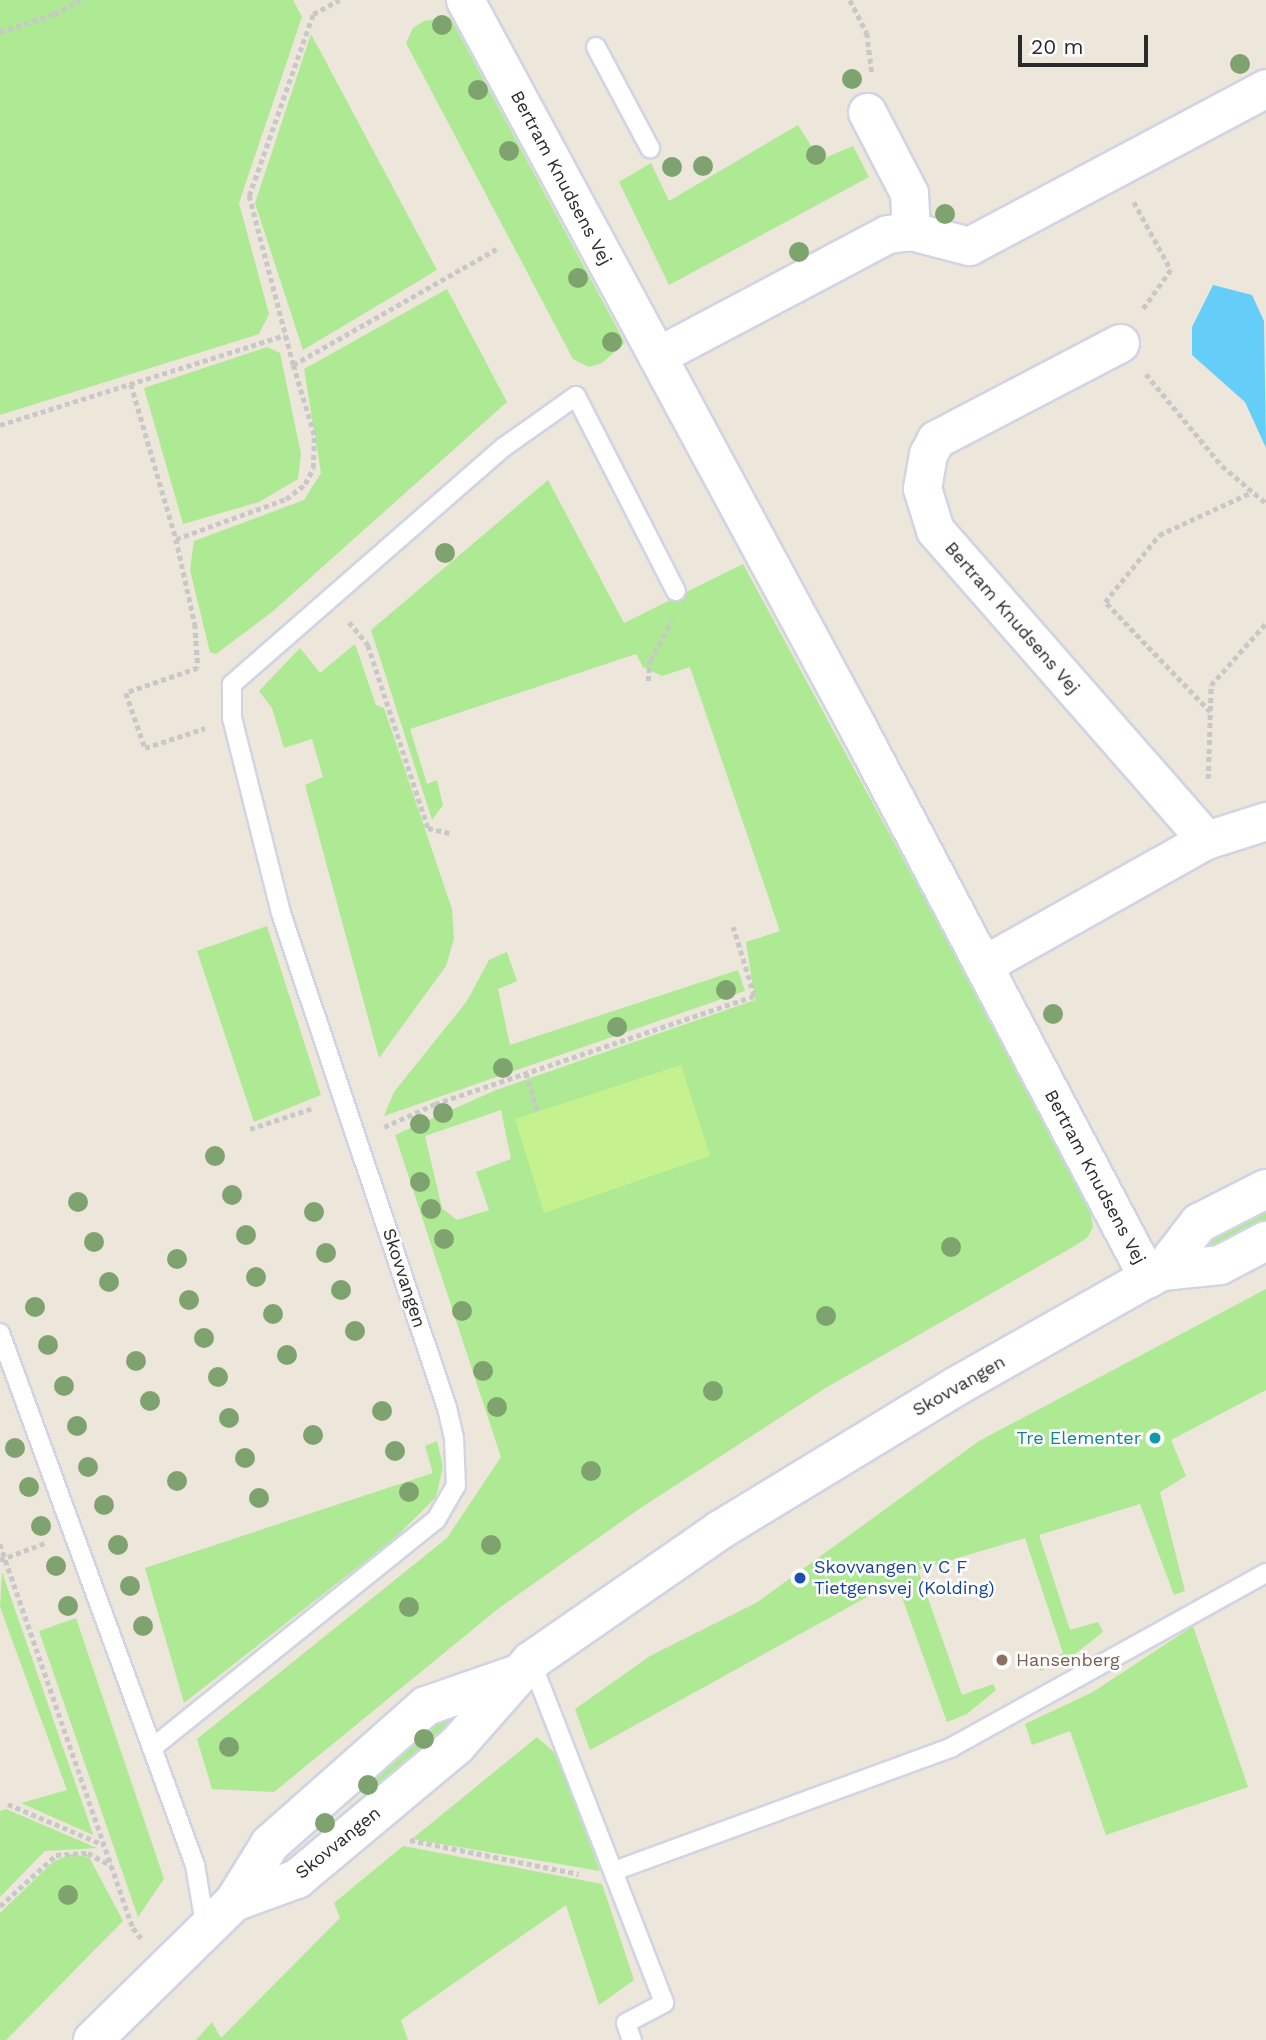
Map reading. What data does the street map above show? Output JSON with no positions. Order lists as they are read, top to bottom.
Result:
{
  "streets": {
    "street": ["Bertram Knudsens Vej", "Skovvangen"]
  },
  "crossings": [
    ["Bertram Knudsens Vej", "Skovvangen"]
  ],
  "places": ["Tre Elementer", "Skovvangen v C F Tietgensvej (Kolding)", "Hansenberg"],
  "scale_bar": "20 m"
}
